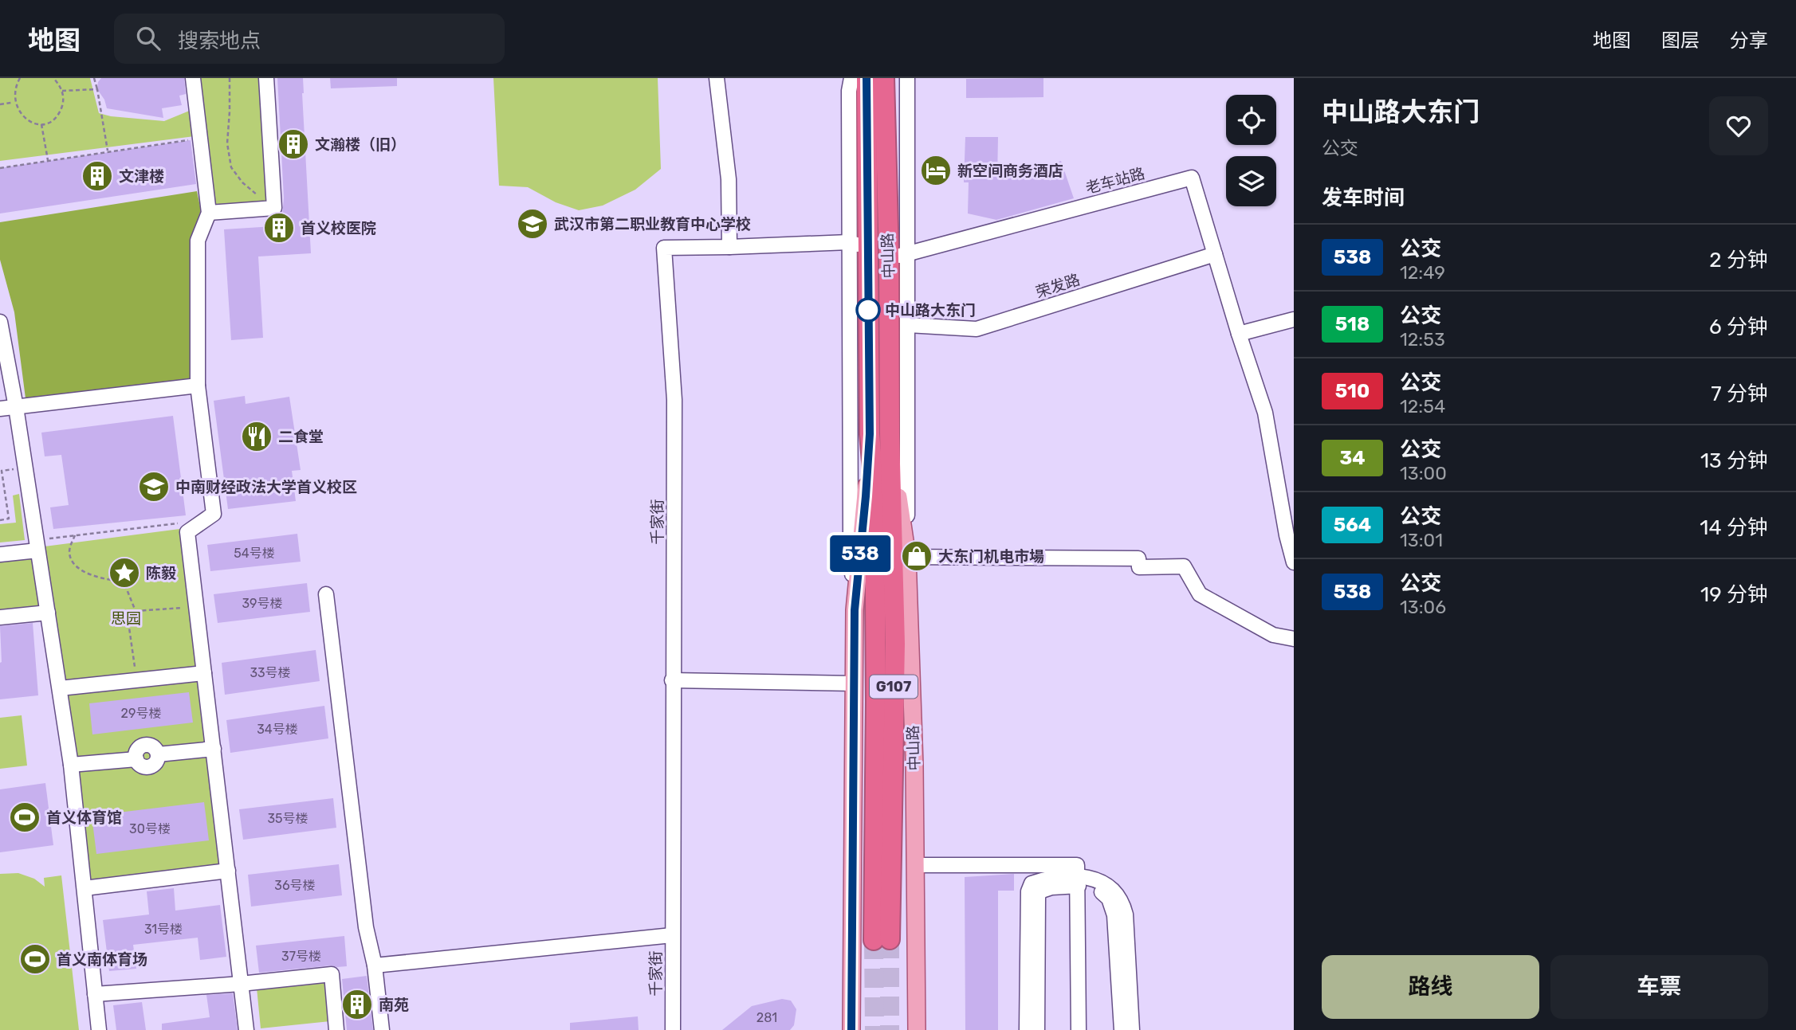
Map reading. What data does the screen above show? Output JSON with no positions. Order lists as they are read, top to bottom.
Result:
{
  "streets": {
    "highway": ["中山路", "G107"],
    "street": ["老车站路", "荣发路", "千家街"]
  },
  "crossings": [
    ["老车站路", "中山路"],
    ["老车站路", "荣发路"]
  ],
  "parks": ["思园"],
  "places": {
    "building": [
      "文瀚楼（旧）",
      "文津楼",
      "首义校医院",
      "南苑"
    ],
    "hotel": ["新空间商务酒店"],
    "school or university": ["武汉市第二职业教育中心学校", "中南财经政法大学首义校区"],
    "other": ["中山路大东门"],
    "restaurant": ["二食堂"],
    "shop": ["大东门机电市場"],
    "place": ["陈毅"],
    "sports": ["首义体育馆", "首义南体育场"]
  },
  "lines": ["bus line 538"],
  "house_numbers": [
    "54号楼",
    "39号楼",
    "33号楼",
    "29号楼",
    "34号楼",
    "35号楼",
    "30号楼",
    "36号楼",
    "31号楼",
    "37号楼",
    "281"
  ],
  "page": {
    "header": "地图",
    "search": "搜索地点",
    "nav": ["地图", "图层", "分享"],
    "on_map": "538",
    "heading": [
      ["中山路大东门", "公交"],
      "发车时间"
    ],
    "list": [
      {
        "mark": "538",
        "name": "公交",
        "note": "12:49",
        "value": "2 分钟"
      },
      {
        "mark": "518",
        "name": "公交",
        "note": "12:53",
        "value": "6 分钟"
      },
      {
        "mark": "510",
        "name": "公交",
        "note": "12:54",
        "value": "7 分钟"
      },
      {
        "mark": "34",
        "name": "公交",
        "note": "13:00",
        "value": "13 分钟"
      },
      {
        "mark": "564",
        "name": "公交",
        "note": "13:01",
        "value": "14 分钟"
      },
      {
        "mark": "538",
        "name": "公交",
        "note": "13:06",
        "value": "19 分钟"
      }
    ],
    "buttons": ["路线", "车票"]
  }
}
